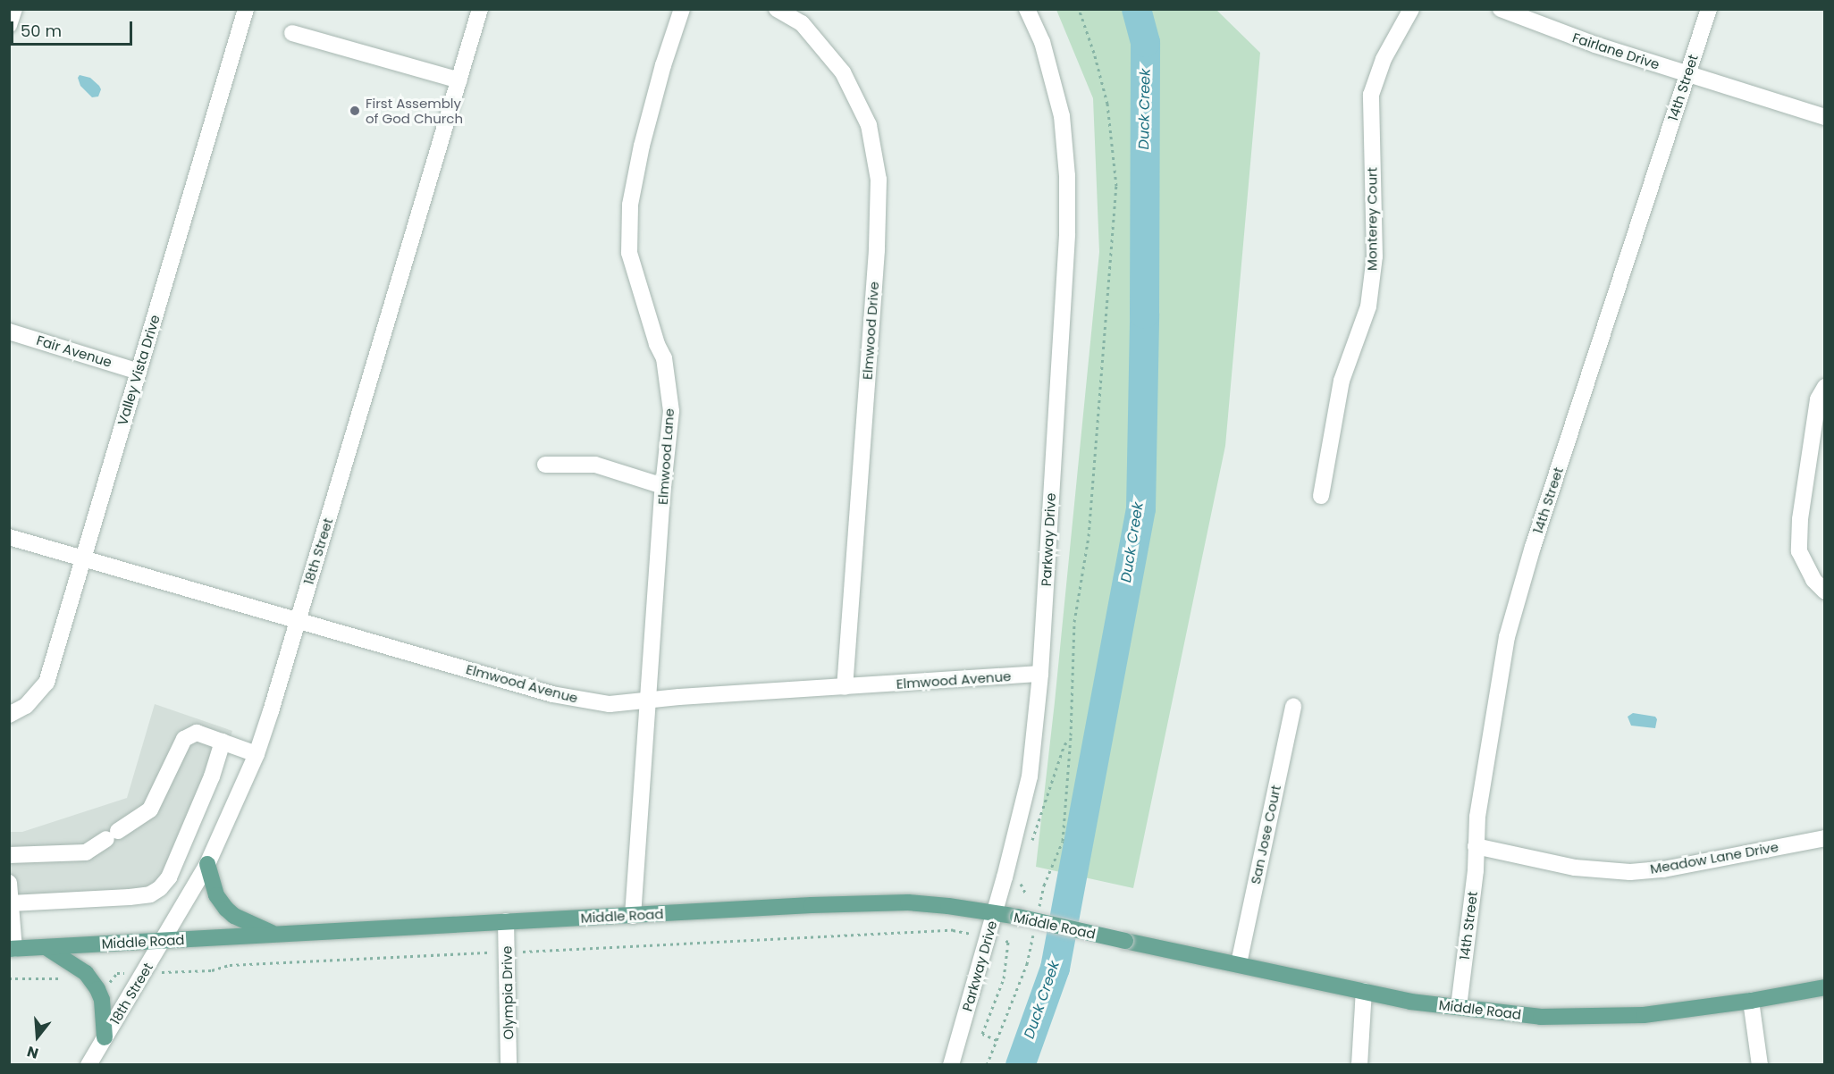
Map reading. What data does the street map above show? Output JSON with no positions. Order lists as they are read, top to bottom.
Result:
{
  "streets": {
    "main road": ["Middle Road"],
    "street": [
      "Fairlane Drive",
      "14th Street",
      "Monterey Court",
      "Elmwood Drive",
      "Fair Avenue",
      "Valley Vista Drive",
      "Elmwood Lane",
      "Parkway Drive",
      "18th Street",
      "Elmwood Avenue",
      "San Jose Court",
      "Meadow Lane Drive",
      "Olympia Drive"
    ]
  },
  "crossings": [
    ["Fairlane Drive", "14th Street"],
    ["14th Street", "Meadow Lane Drive"],
    ["14th Street", "Middle Road"],
    ["Elmwood Drive", "Elmwood Avenue"],
    ["Fair Avenue", "Valley Vista Drive"],
    ["Valley Vista Drive", "Elmwood Avenue"],
    ["Elmwood Lane", "Elmwood Avenue"],
    ["Elmwood Lane", "Middle Road"],
    ["Parkway Drive", "Elmwood Avenue"],
    ["Parkway Drive", "Middle Road"],
    ["18th Street", "Elmwood Avenue"],
    ["18th Street", "Middle Road"],
    ["San Jose Court", "Middle Road"],
    ["Middle Road", "Olympia Drive"]
  ],
  "water": ["Duck Creek"],
  "places": ["First Assembly of God Church"],
  "scale_bar": "50 m",
  "north": "bottom"
}
